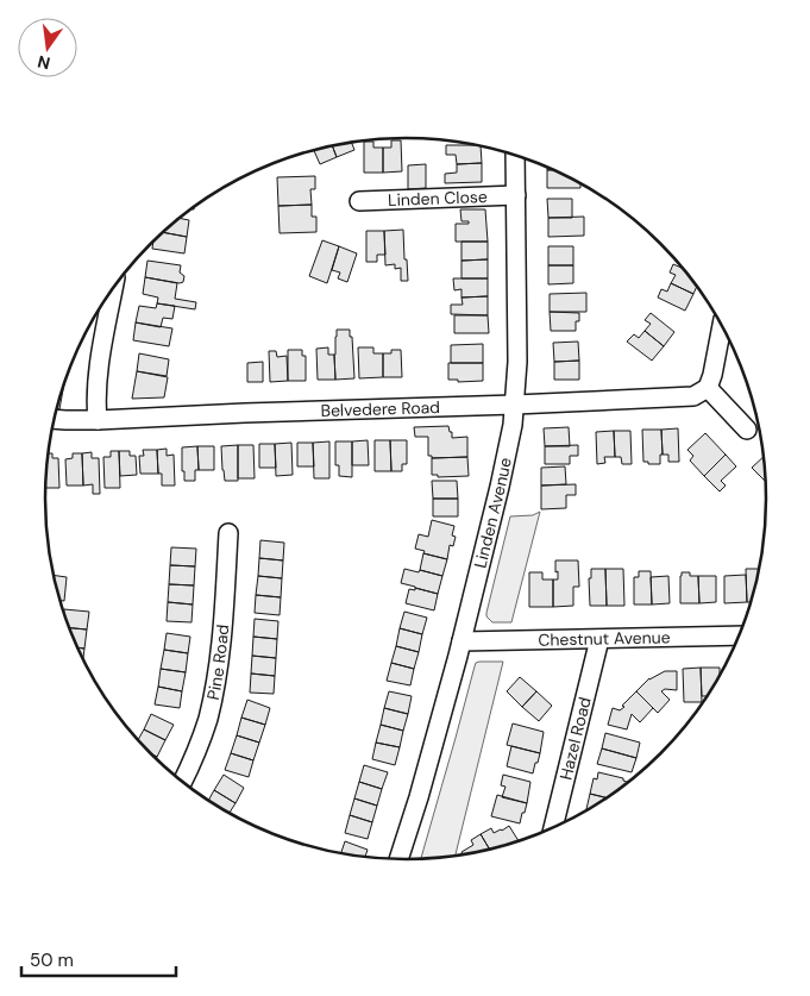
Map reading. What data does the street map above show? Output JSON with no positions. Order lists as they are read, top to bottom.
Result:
{
  "streets": {
    "street": [
      "Linden Close",
      "Belvedere Road",
      "Linden Avenue",
      "Chestnut Avenue",
      "Pine Road",
      "Hazel Road"
    ]
  },
  "crossings": [
    ["Linden Close", "Linden Avenue"],
    ["Belvedere Road", "Linden Avenue"],
    ["Linden Avenue", "Chestnut Avenue"],
    ["Chestnut Avenue", "Hazel Road"]
  ],
  "scale_bar": "50 m",
  "north": "bottom"
}
